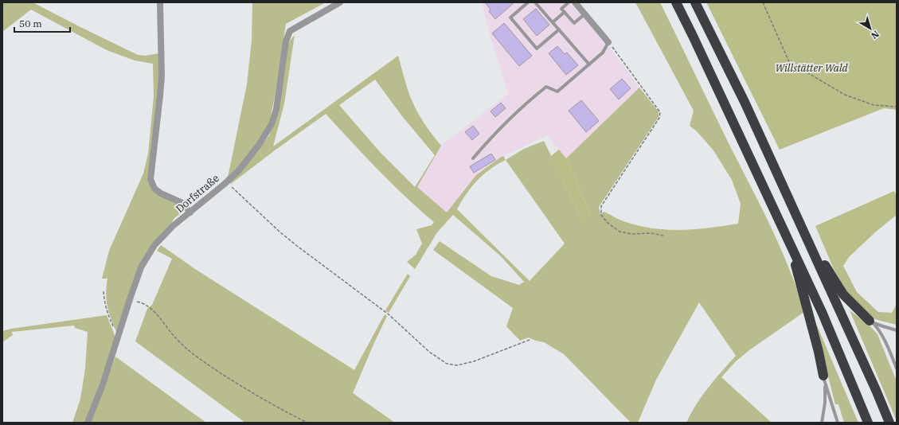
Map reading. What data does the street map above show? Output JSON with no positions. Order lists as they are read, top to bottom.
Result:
{
  "streets": {
    "street": ["Dorfstraße"]
  },
  "parks": ["Willstätter Wald"],
  "scale_bar": "50 m",
  "north": "bottom right"
}
